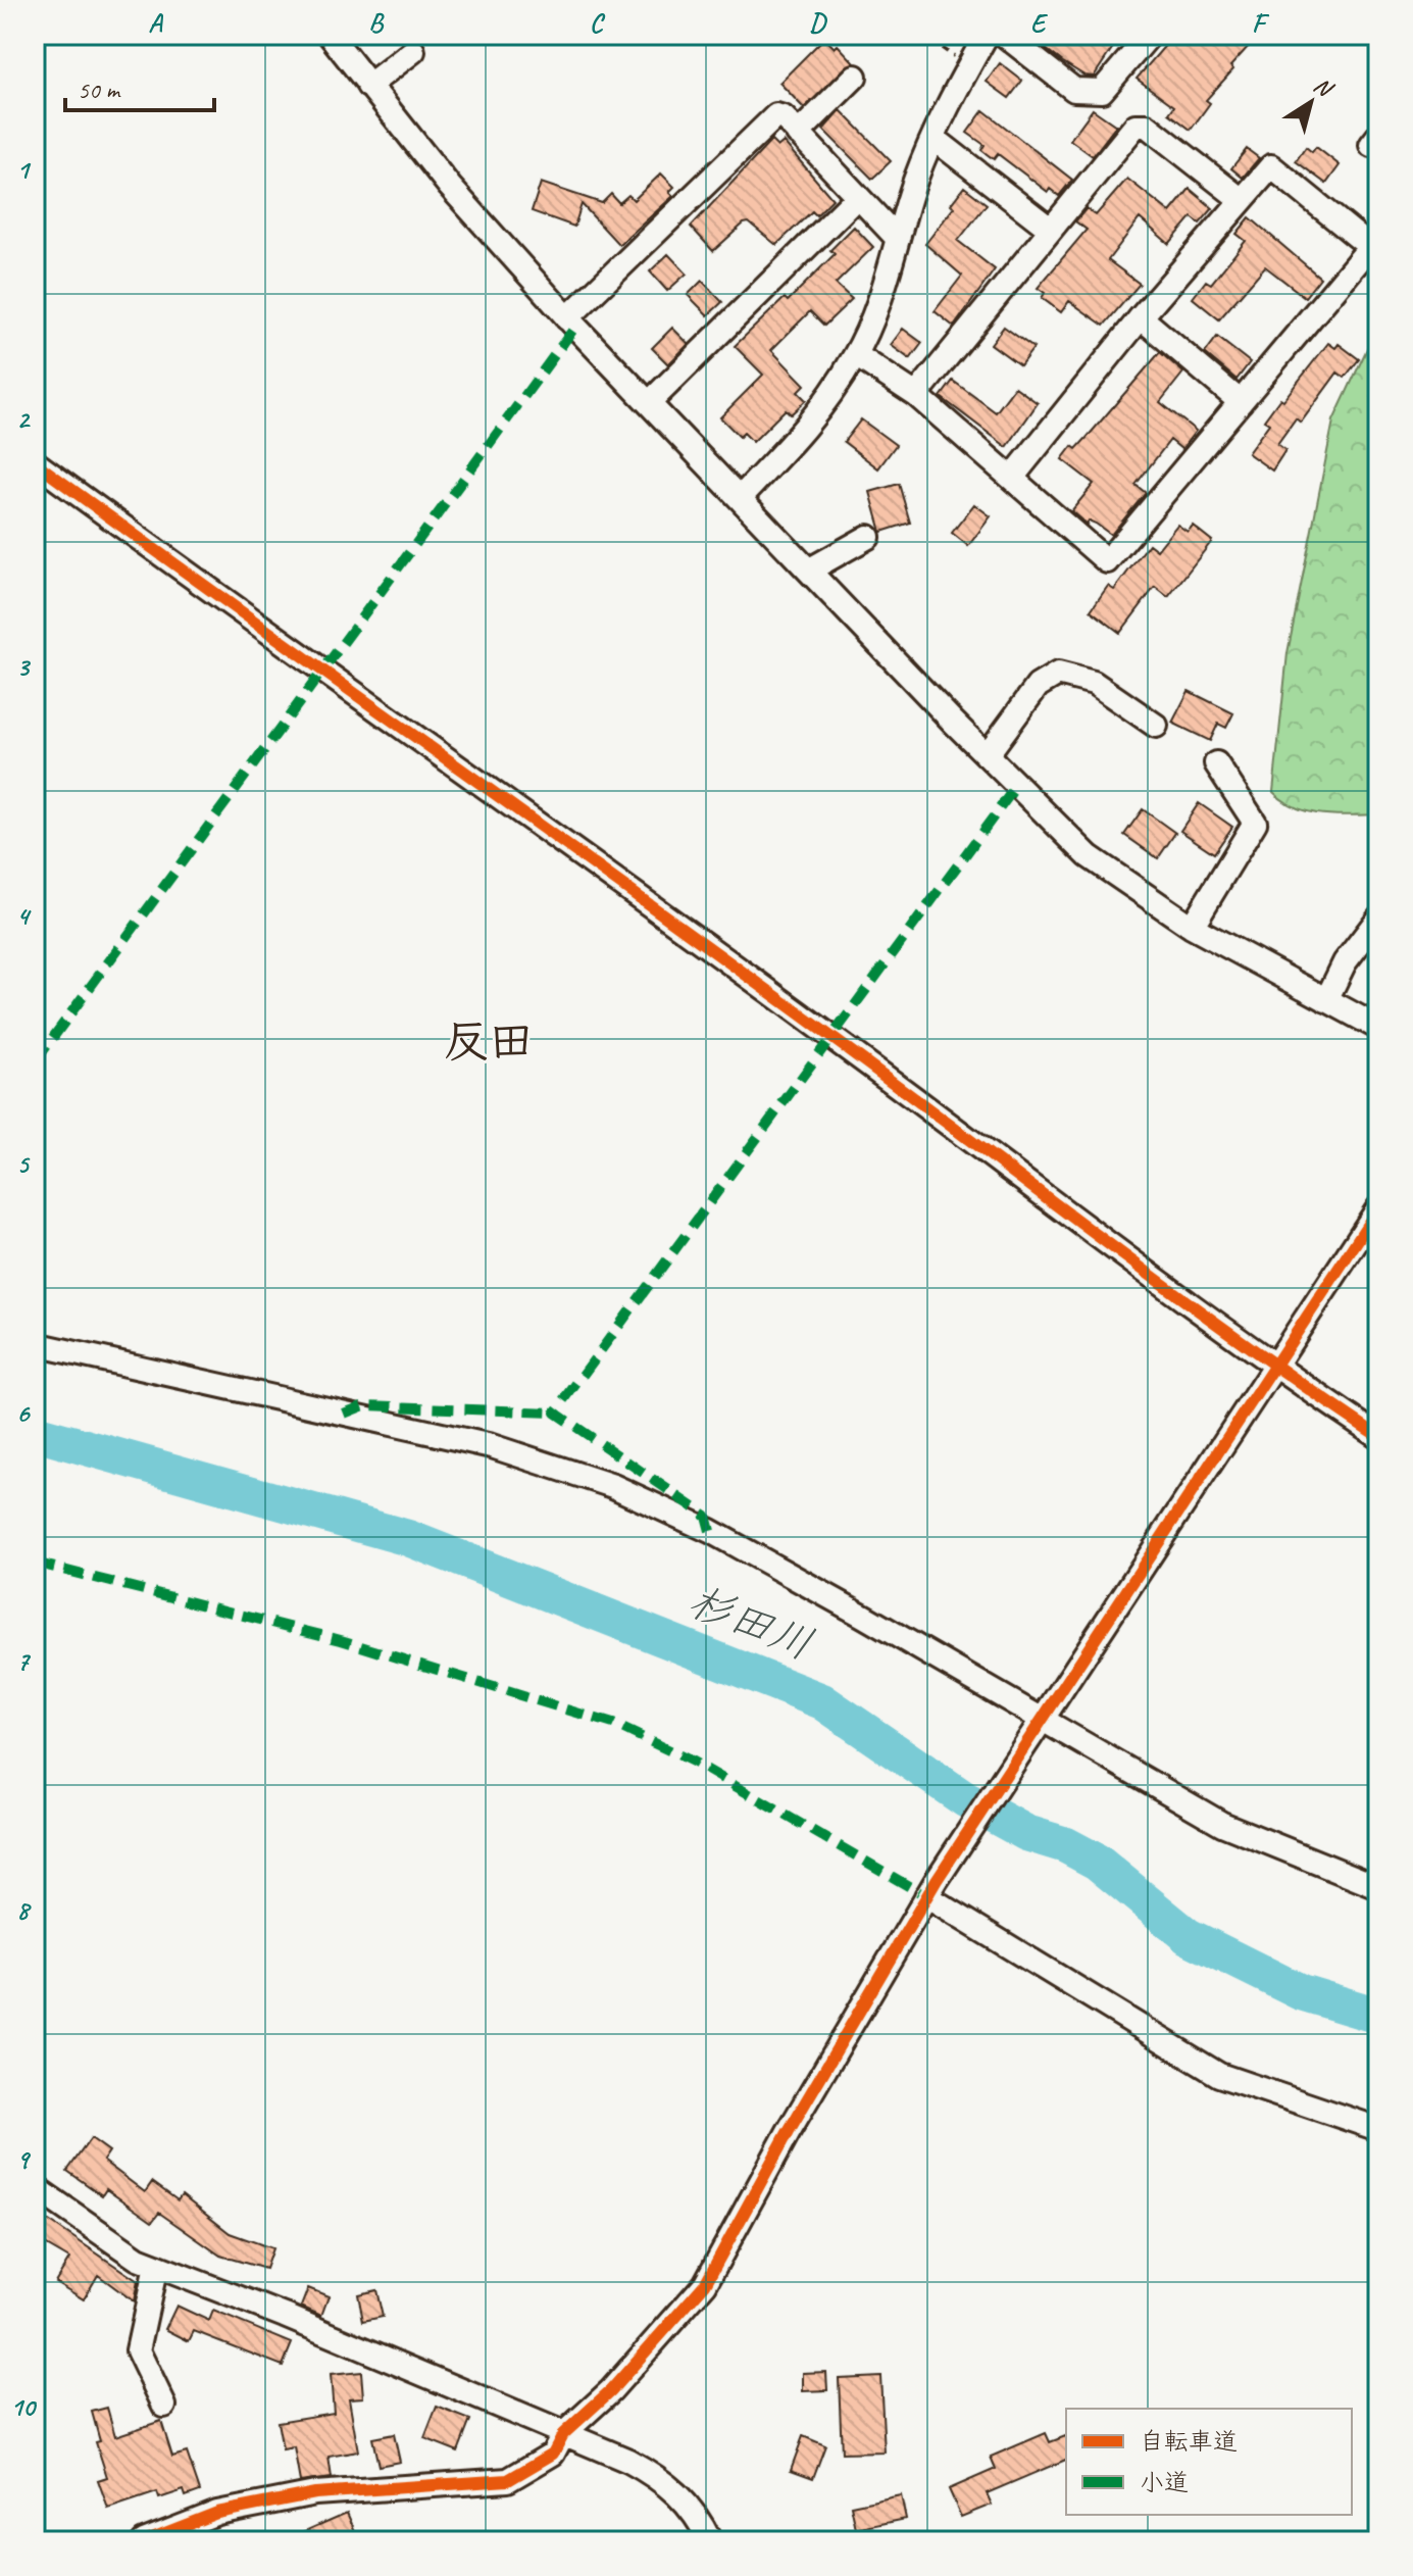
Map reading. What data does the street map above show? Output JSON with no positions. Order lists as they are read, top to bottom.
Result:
{
  "districts": ["反田"],
  "water": ["杉田川"],
  "legend": ["自転車道", "小道"],
  "scale_bar": "50 m",
  "north": "top right",
  "grid": {
    "columns": [
      "A",
      "B",
      "C",
      "D",
      "E",
      "F"
    ],
    "rows": [
      "1",
      "2",
      "3",
      "4",
      "5",
      "6",
      "7",
      "8",
      "9",
      "10"
    ]
  }
}
